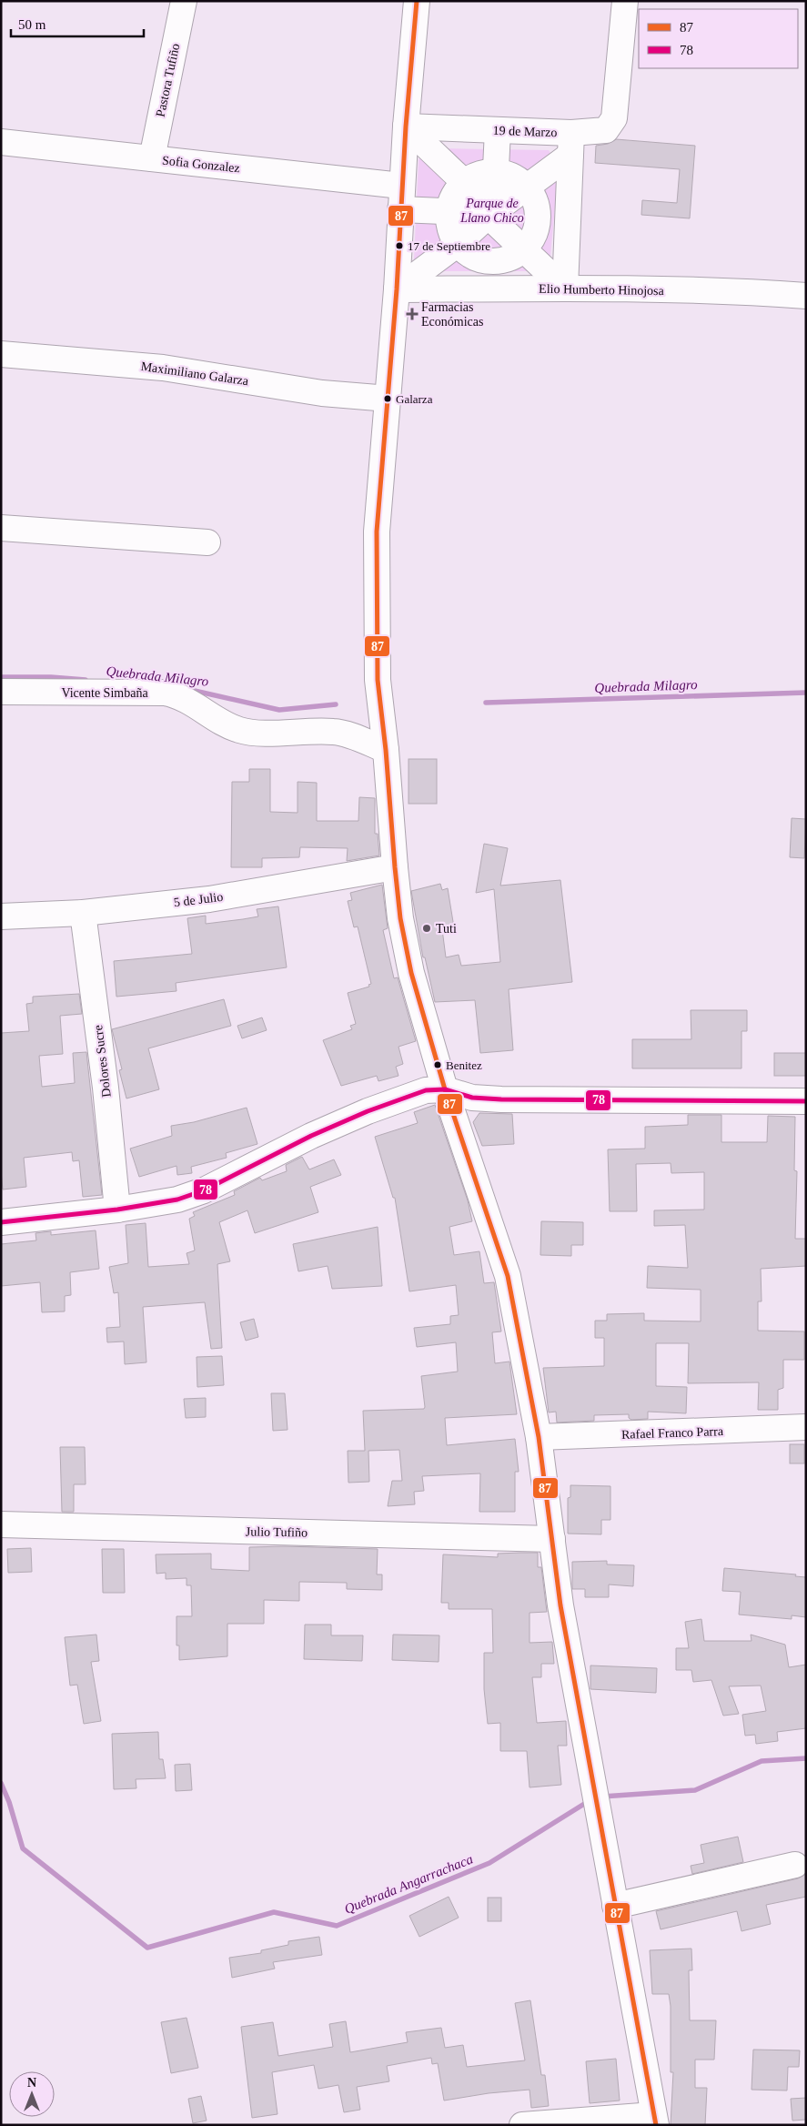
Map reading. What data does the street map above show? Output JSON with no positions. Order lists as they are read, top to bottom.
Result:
{
  "streets": {
    "street": [
      "Pastora Tufiño",
      "19 de Marzo",
      "Sofia Gonzalez",
      "Elio Humberto Hinojosa",
      "Maximiliano Galarza",
      "Vicente Simbaña",
      "5 de Julio",
      "Dolores Sucre",
      "Rafael Franco Parra",
      "Julio Tufiño"
    ]
  },
  "crossings": [
    ["Pastora Tufiño", "Sofia Gonzalez"],
    ["5 de Julio", "Dolores Sucre"]
  ],
  "water": ["Quebrada Milagro", "Quebrada Angarrachaca"],
  "parks": ["Parque de Llano Chico"],
  "places": {
    "other": [
      "17 de Septiembre",
      "Galarza",
      "Tuti",
      "Benitez"
    ],
    "health": ["Farmacias Económicas"]
  },
  "lines": ["transit line 87", "transit line 78"],
  "legend": ["87", "78"],
  "scale_bar": "50 m",
  "north": "top"
}
